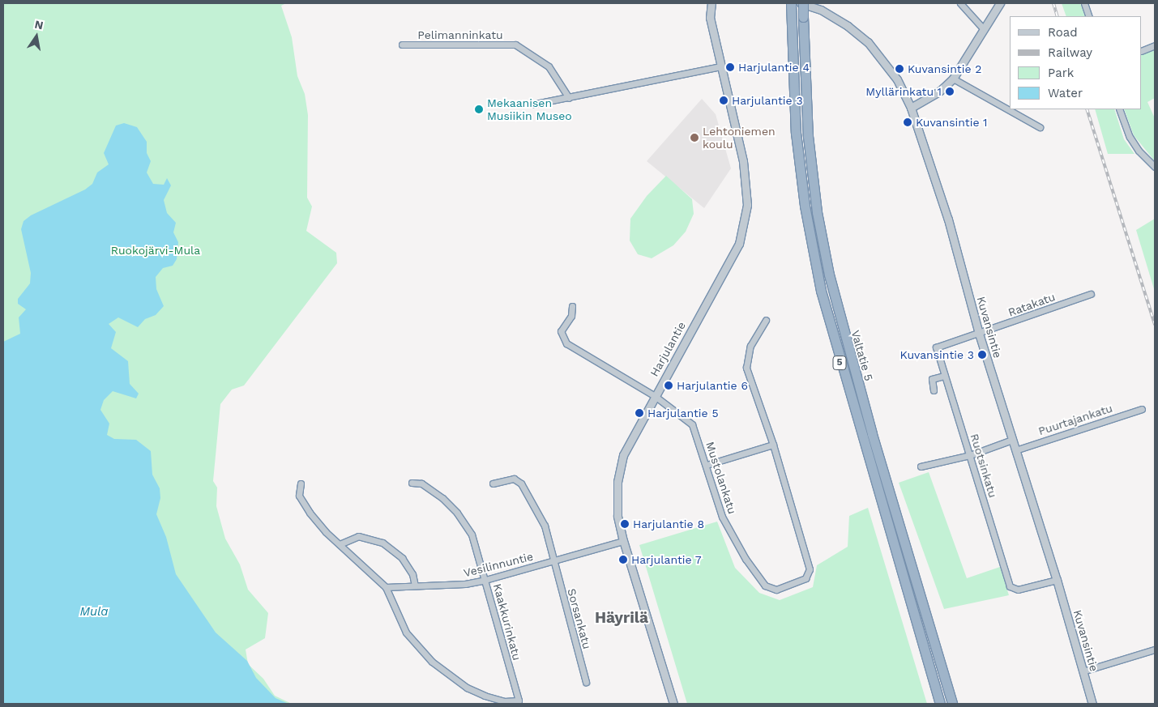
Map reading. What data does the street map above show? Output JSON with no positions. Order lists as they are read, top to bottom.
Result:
{
  "streets": {
    "highway": ["Valtatie 5", "5"],
    "street": [
      "Pelimanninkatu",
      "Ratakatu",
      "Kuvansintie",
      "Harjulantie",
      "Puurtajankatu",
      "Ruotsinkatu",
      "Mustolankatu",
      "Vesilinnuntie",
      "Sorsankatu",
      "Kaakkurinkatu"
    ]
  },
  "crossings": [
    ["Ratakatu", "Kuvansintie"],
    ["Ratakatu", "Ruotsinkatu"],
    ["Kuvansintie", "Valtatie 5"],
    ["Kuvansintie", "Puurtajankatu"],
    ["Kuvansintie", "Ruotsinkatu"],
    ["Harjulantie", "Mustolankatu"],
    ["Harjulantie", "Vesilinnuntie"],
    ["Vesilinnuntie", "Sorsankatu"],
    ["Vesilinnuntie", "Kaakkurinkatu"]
  ],
  "districts": ["Häyrilä"],
  "water": ["Mula"],
  "parks": ["Ruokojärvi-Mula"],
  "places": [
    "Harjulantie 4",
    "Kuvansintie 2",
    "Myllärinkatu 1",
    "Harjulantie 3",
    "Mekaanisen Musiikin Museo",
    "Kuvansintie 1",
    "Lehtoniemen koulu",
    "Kuvansintie 3",
    "Harjulantie 6",
    "Harjulantie 5",
    "Harjulantie 8",
    "Harjulantie 7"
  ],
  "legend": [
    "Road",
    "Railway",
    "Park",
    "Water"
  ],
  "north": "top"
}
